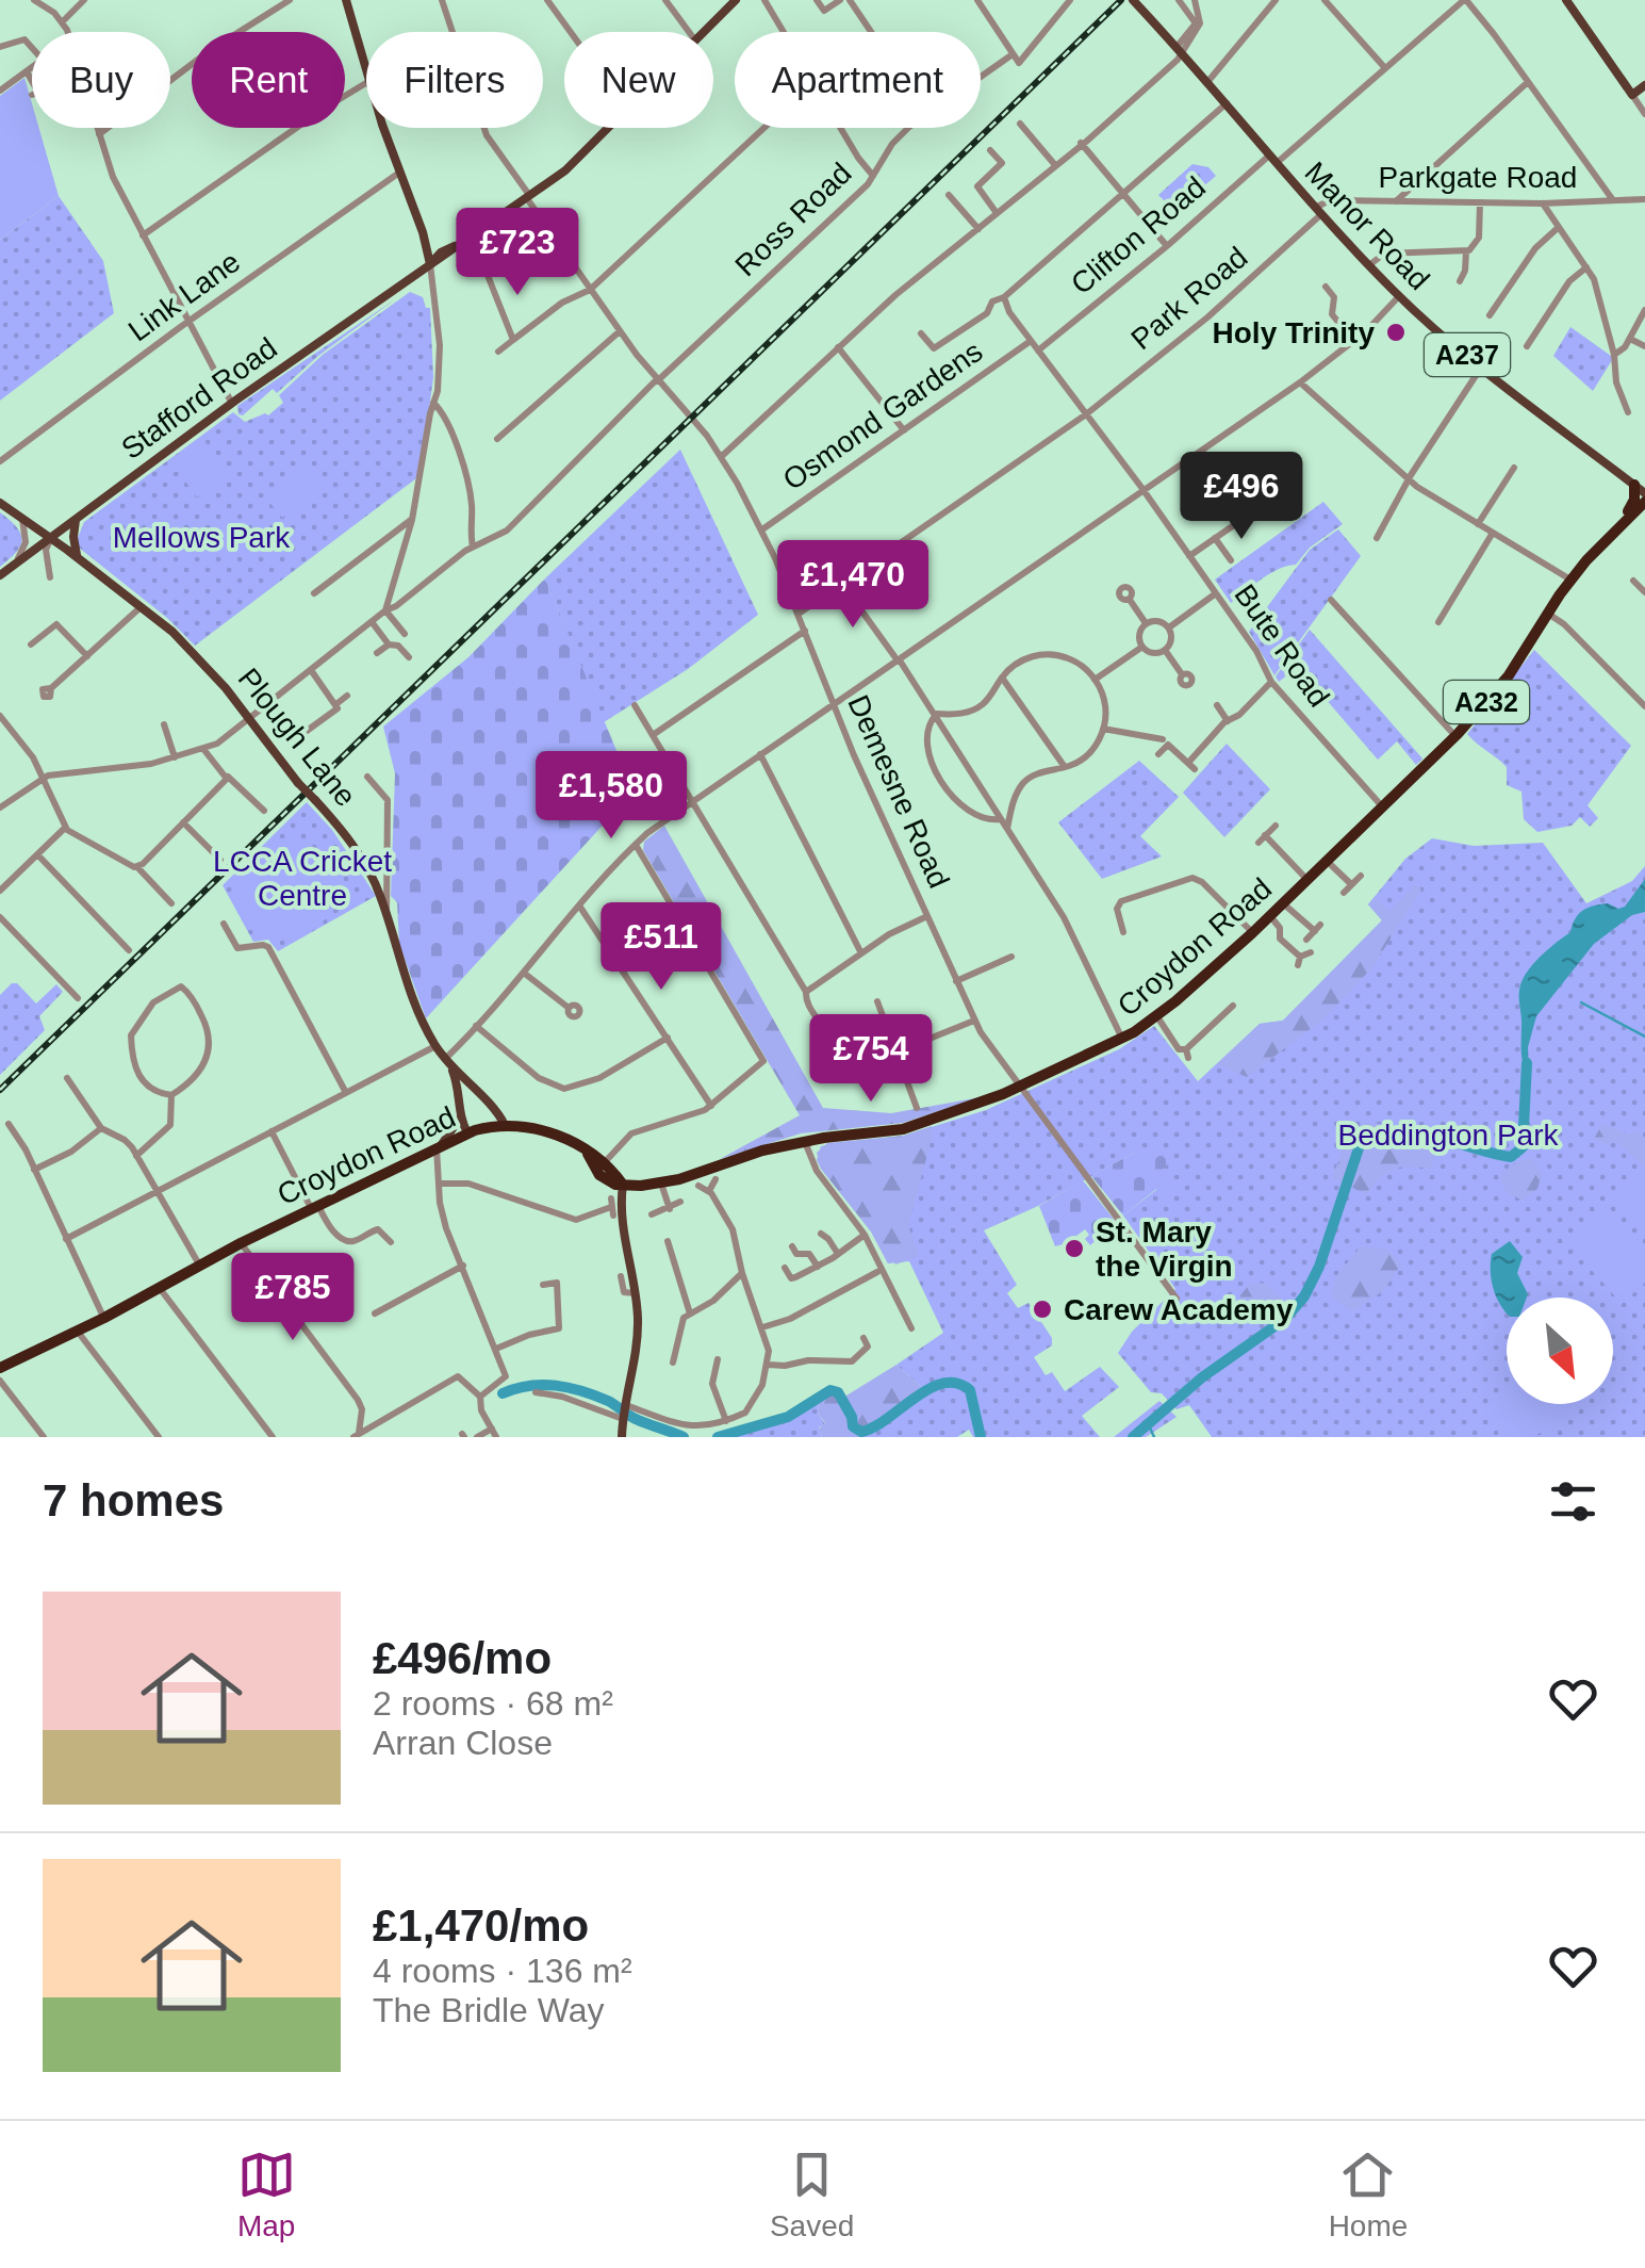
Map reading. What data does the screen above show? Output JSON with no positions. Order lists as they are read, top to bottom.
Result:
{
  "streets": {
    "highway": ["A232", "Croydon Road"],
    "main road": [
      "Manor Road",
      "A237",
      "Stafford Road",
      "Plough Lane"
    ],
    "street": [
      "Parkgate Road",
      "Ross Road",
      "Clifton Road",
      "Link Lane",
      "Park Road",
      "Osmond Gardens",
      "Bute Road",
      "Demesne Road"
    ]
  },
  "crossings": [
    ["Parkgate Road", "Manor Road"],
    ["Parkgate Road", "Park Road"],
    ["Ross Road", "Demesne Road"],
    ["Manor Road", "Clifton Road"],
    ["Manor Road", "Park Road"],
    ["Manor Road", "Croydon Road"],
    ["Clifton Road", "Bute Road"],
    ["Park Road", "Bute Road"],
    ["Park Road", "Demesne Road"],
    ["Stafford Road", "Plough Lane"],
    ["Stafford Road", "Demesne Road"],
    ["Osmond Gardens", "Bute Road"],
    ["Osmond Gardens", "Demesne Road"],
    ["Bute Road", "Croydon Road"],
    ["Plough Lane", "Croydon Road"],
    ["Demesne Road", "Croydon Road"]
  ],
  "parks": ["Mellows Park", "LCCA Cricket Centre", "Beddington Park"],
  "places": ["Holy Trinity", "St. Mary the Virgin", "Carew Academy"],
  "north": "bottom right",
  "page": {
    "chip": [
      "Buy",
      "Rent",
      "Filters",
      "New",
      "Apartment"
    ],
    "price": [
      "£723",
      "£496",
      "£1,470",
      "£1,580",
      "£511",
      "£754",
      "£785"
    ],
    "heading": "7 homes",
    "list": [
      {
        "name": "£496/mo",
        "note": "2 rooms · 68 m² · Arran Close"
      },
      {
        "name": "£1,470/mo",
        "note": "4 rooms · 136 m² · The Bridle Way"
      }
    ],
    "tabs": ["Map", "Saved", "Home"]
  }
}
